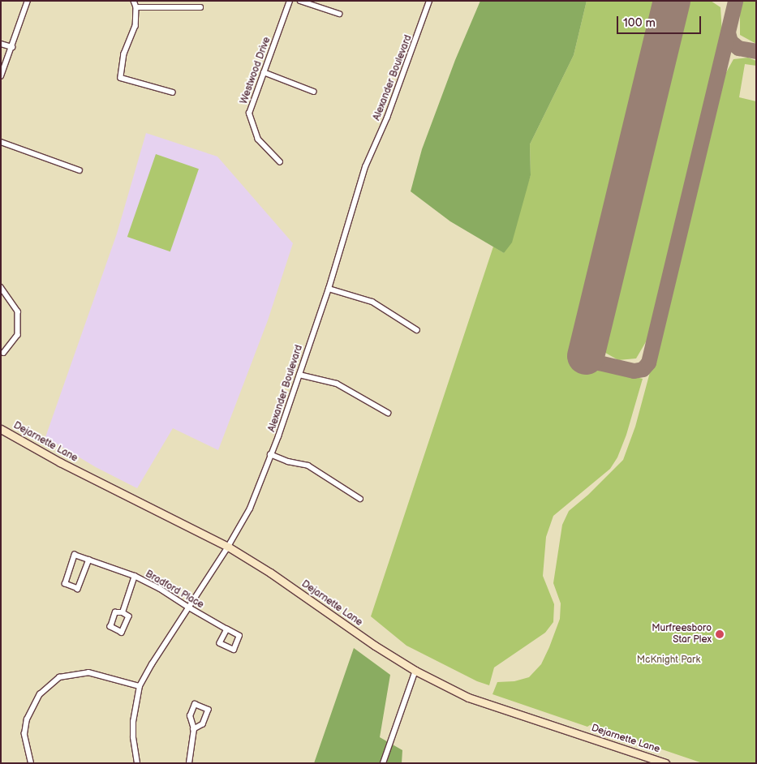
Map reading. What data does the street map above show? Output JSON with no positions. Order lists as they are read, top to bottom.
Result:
{
  "streets": {
    "main road": ["Dejarnette Lane"],
    "street": ["Westwood Drive", "Alexander Boulevard", "Bradford Place"]
  },
  "crossings": [
    ["Alexander Boulevard", "Dejarnette Lane"],
    ["Alexander Boulevard", "Bradford Place"]
  ],
  "parks": ["McKnight Park"],
  "places": ["Murfreesboro Star Plex"],
  "scale_bar": "100 m"
}
